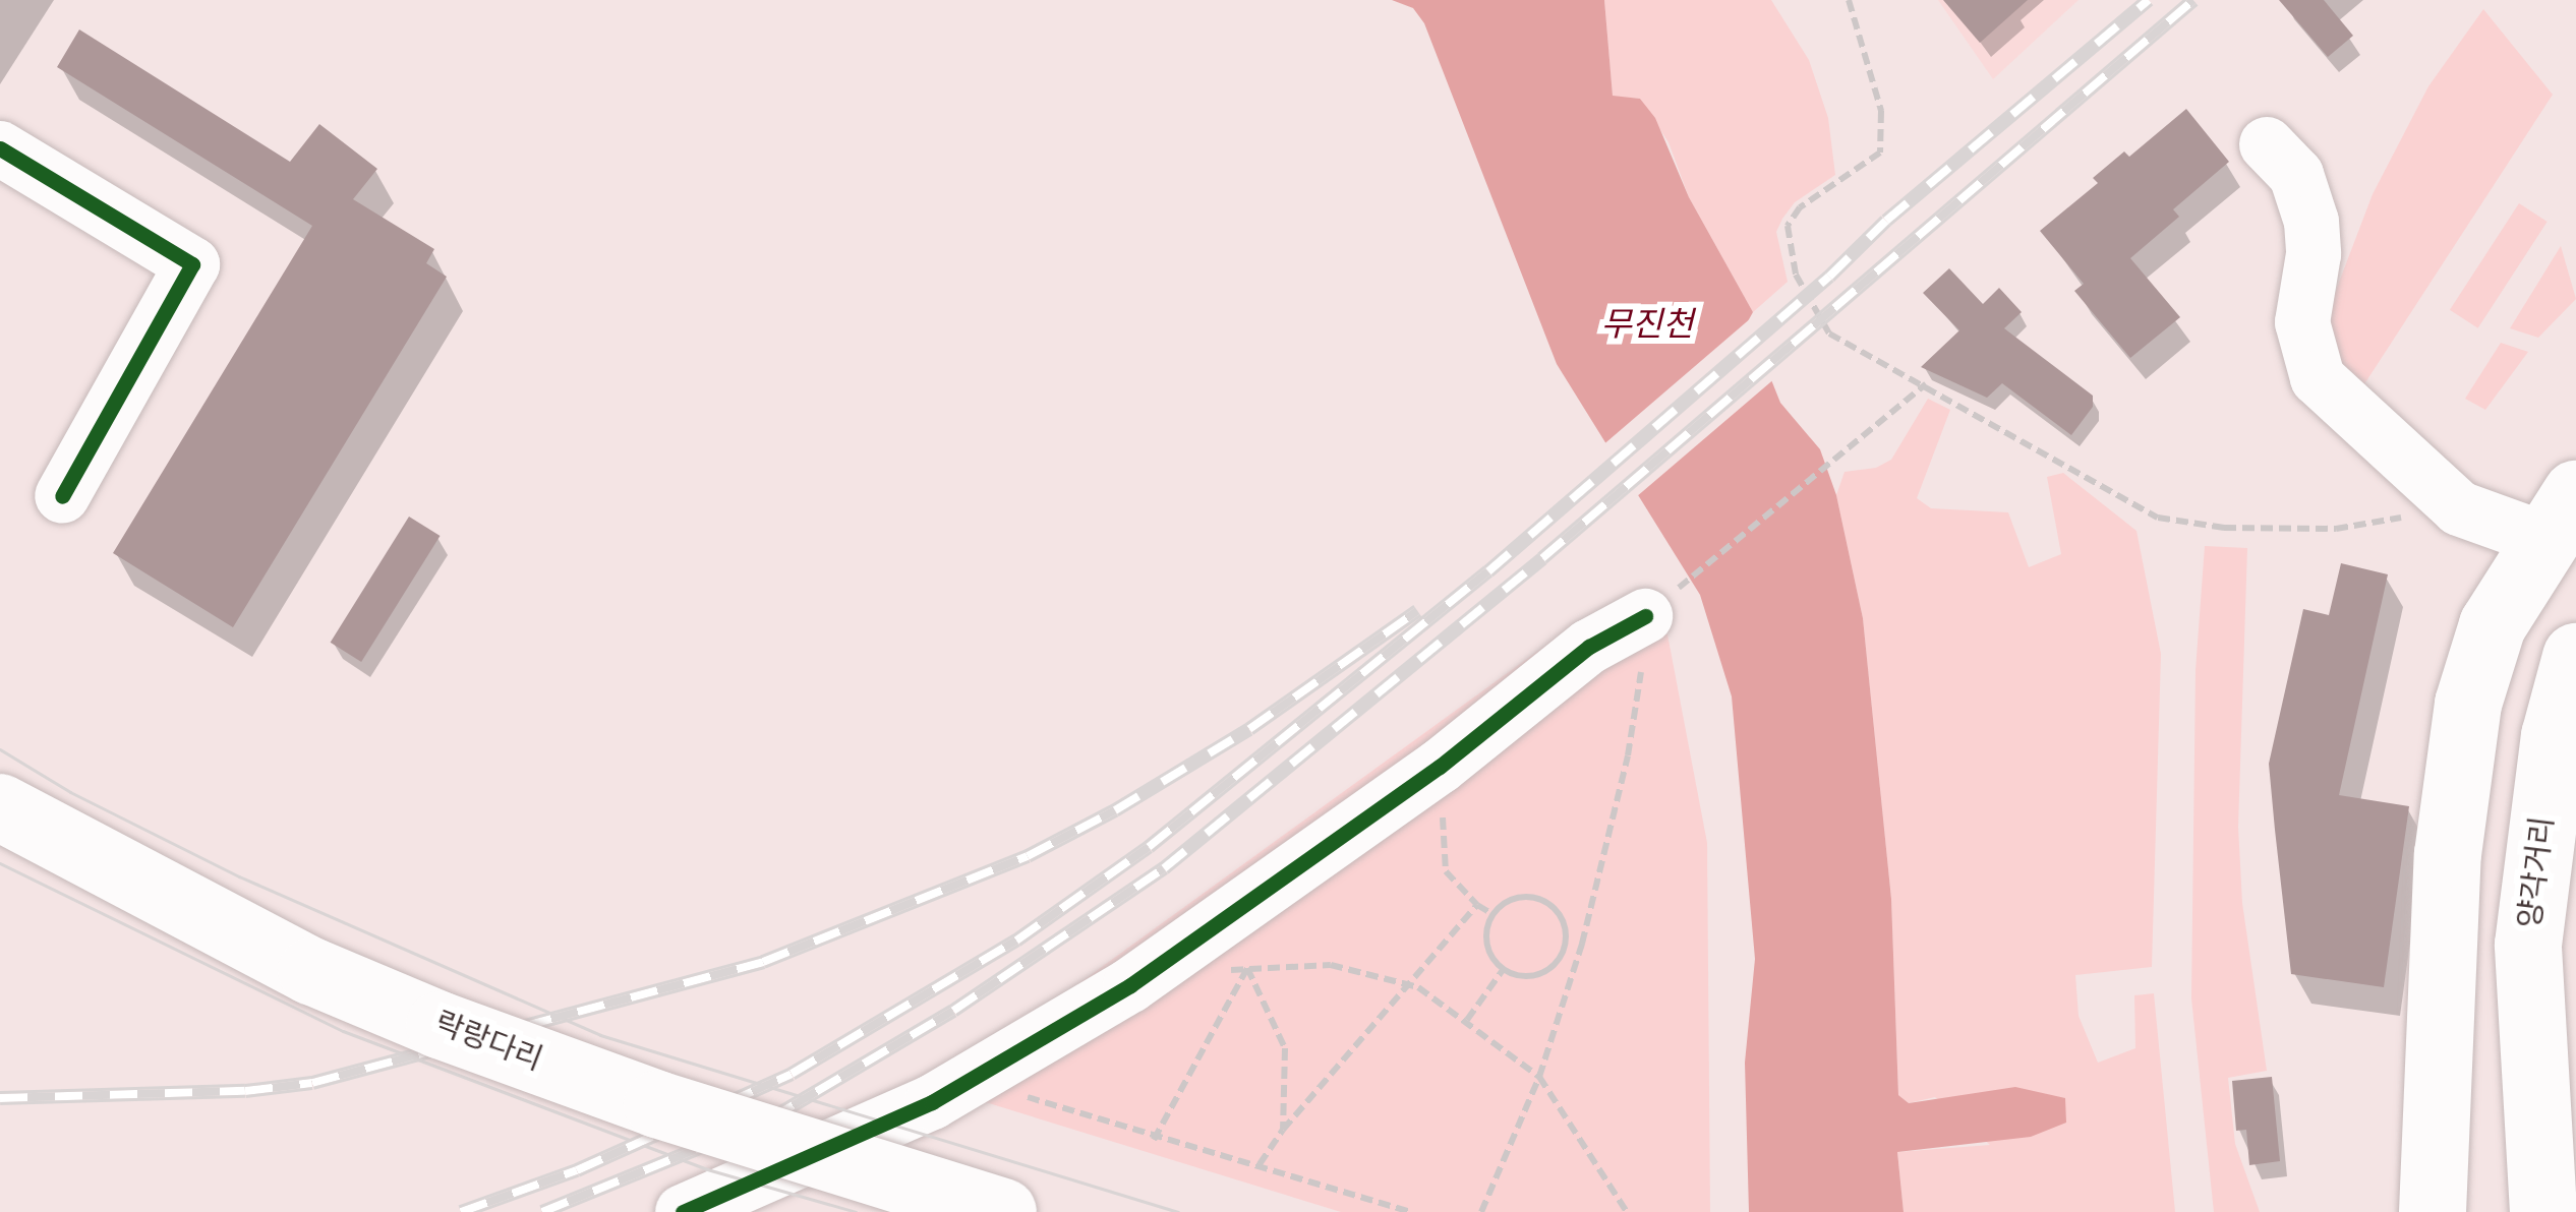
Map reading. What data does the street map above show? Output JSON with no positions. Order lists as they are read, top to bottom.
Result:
{
  "streets": {
    "main road": ["양각거리", "락랑다리"]
  },
  "water": ["무진천"]
}
